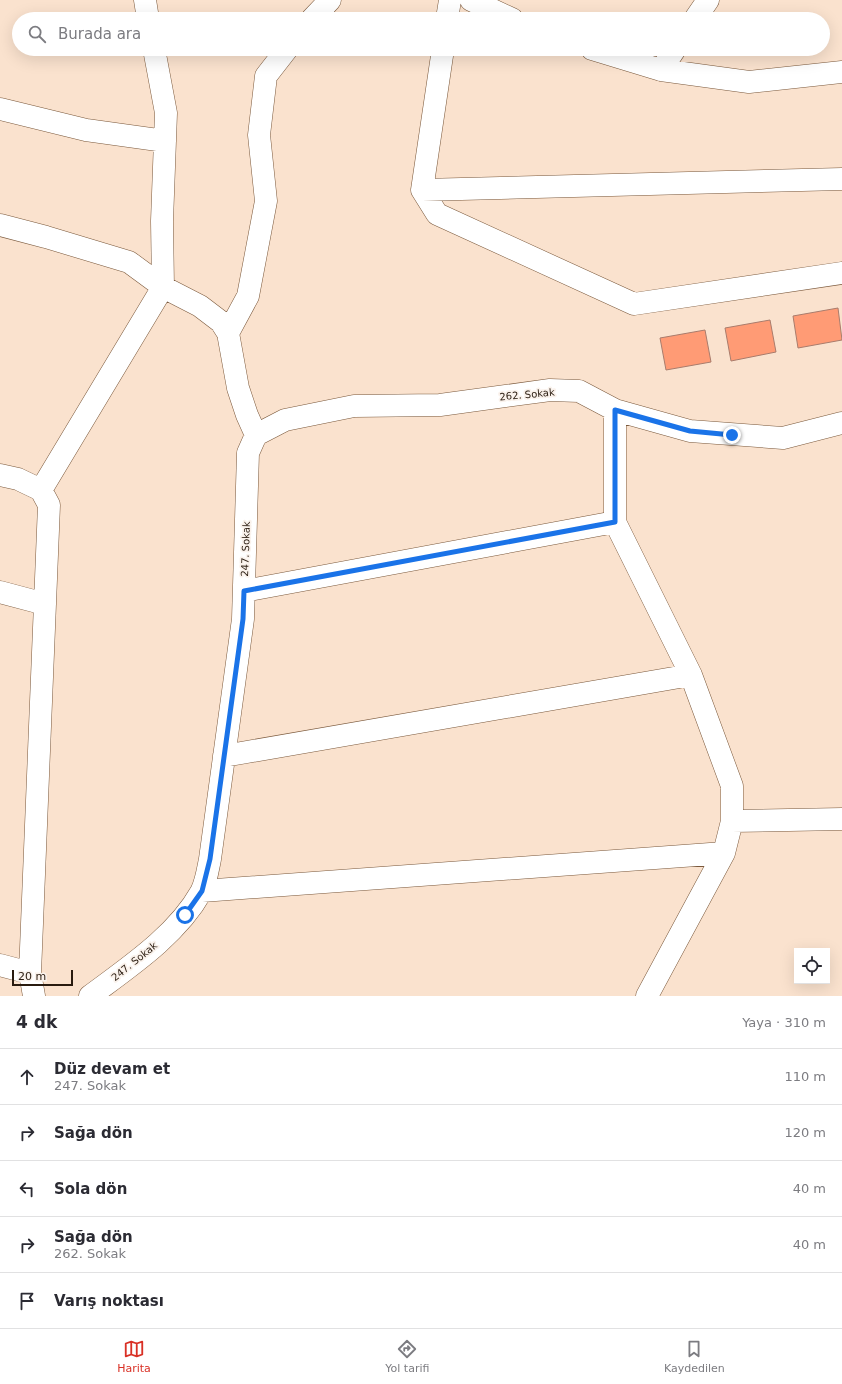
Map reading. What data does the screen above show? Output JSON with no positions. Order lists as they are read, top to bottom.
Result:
{
  "streets": {
    "street": ["262. Sokak", "247. Sokak"]
  },
  "crossings": [
    ["262. Sokak", "247. Sokak"]
  ],
  "scale_bar": "20 m",
  "page": {
    "search": "Burada ara",
    "scale": "20 m",
    "heading": ["4 dk", "Yaya · 310 m"],
    "list": [
      ["Düz devam et", "247. Sokak", "110 m"],
      ["Sağa dön", "120 m"],
      ["Sola dön", "40 m"],
      ["Sağa dön", "262. Sokak", "40 m"],
      "Varış noktası"
    ],
    "nav": ["Harita", "Yol tarifi", "Kaydedilen"]
  }
}
